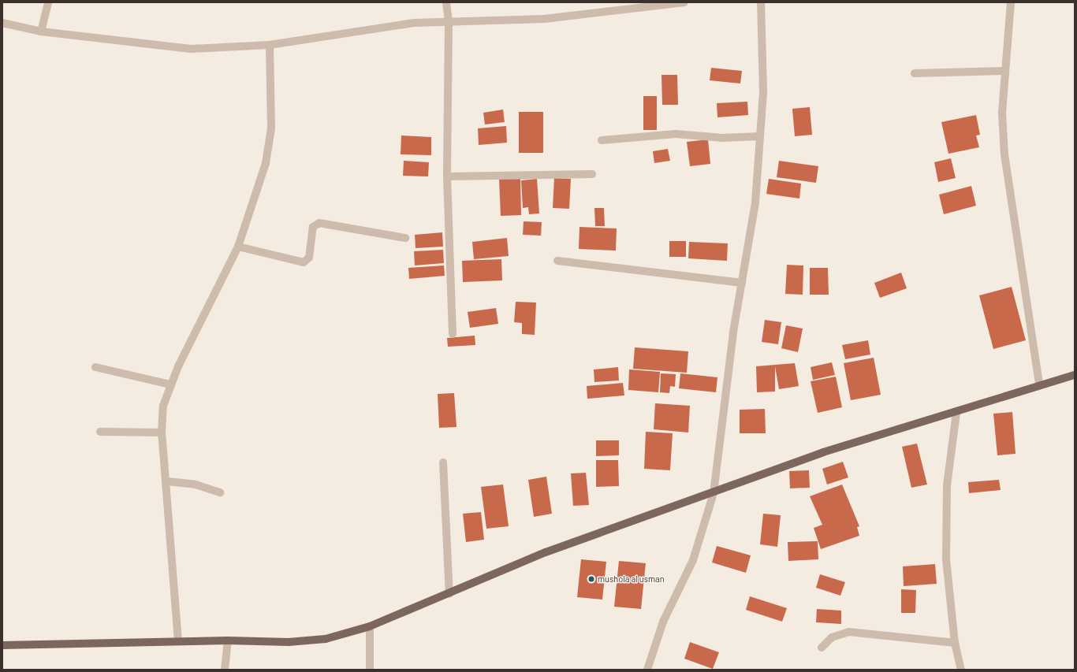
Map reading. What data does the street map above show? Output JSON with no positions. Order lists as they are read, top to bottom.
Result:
{
  "places": ["mushola al usman"]
}
